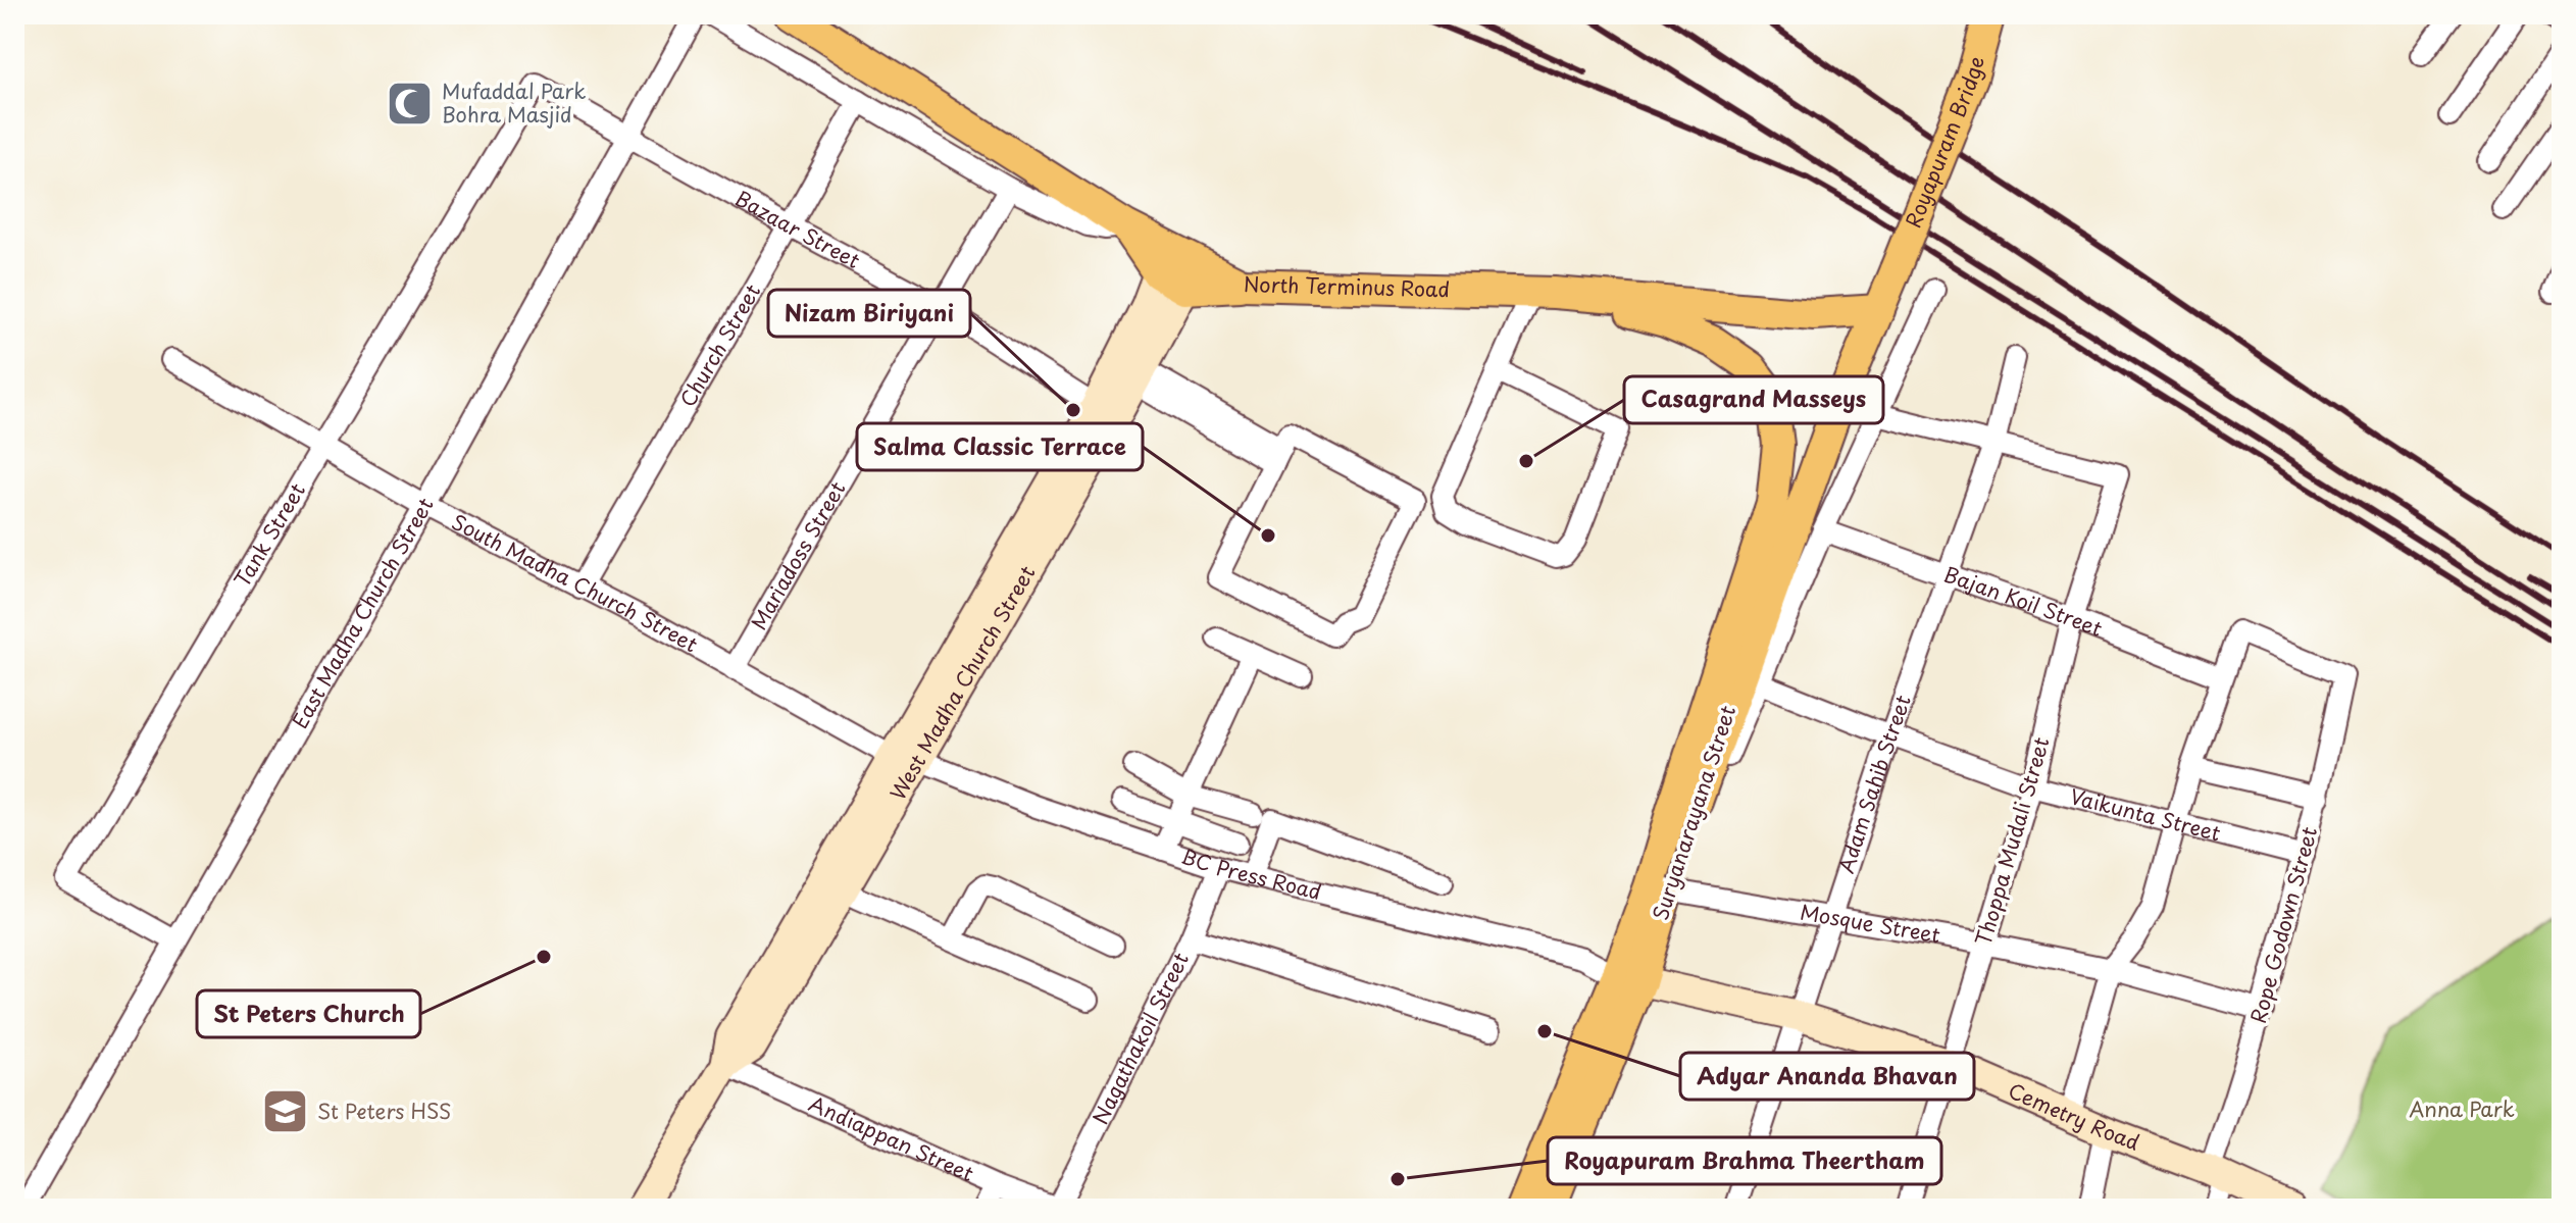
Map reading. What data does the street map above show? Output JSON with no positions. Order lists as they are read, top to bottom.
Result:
{
  "streets": {
    "main road": [
      "Royapuram Bridge",
      "North Terminus Road",
      "West Madha Church Street",
      "Suryanarayana Street",
      "Cemetry Road"
    ],
    "street": [
      "Bazaar Street",
      "Church Street",
      "Tank Street",
      "Mariadoss Street",
      "South Madha Church Street",
      "Bajan Koil Street",
      "East Madha Church Street",
      "Adam Sahib Street",
      "Vaikunta Street",
      "Thoppa Mudali Street",
      "BC Press Road",
      "Mosque Street",
      "Rope Godown Street",
      "Nagathakoil Street",
      "Andiappan Street"
    ]
  },
  "crossings": [
    ["Royapuram Bridge", "North Terminus Road"],
    ["Royapuram Bridge", "Suryanarayana Street"],
    ["Bazaar Street", "Church Street"],
    ["Bazaar Street", "Tank Street"],
    ["Bazaar Street", "Mariadoss Street"],
    ["Bazaar Street", "East Madha Church Street"],
    ["Bazaar Street", "West Madha Church Street"],
    ["North Terminus Road", "Suryanarayana Street"],
    ["Church Street", "South Madha Church Street"],
    ["Tank Street", "South Madha Church Street"],
    ["Tank Street", "East Madha Church Street"],
    ["Mariadoss Street", "South Madha Church Street"],
    ["South Madha Church Street", "East Madha Church Street"],
    ["South Madha Church Street", "West Madha Church Street"],
    ["South Madha Church Street", "BC Press Road"],
    ["Bajan Koil Street", "Adam Sahib Street"],
    ["Bajan Koil Street", "Thoppa Mudali Street"],
    ["Bajan Koil Street", "Rope Godown Street"],
    ["West Madha Church Street", "BC Press Road"],
    ["West Madha Church Street", "Andiappan Street"],
    ["Adam Sahib Street", "Vaikunta Street"],
    ["Adam Sahib Street", "Thoppa Mudali Street"],
    ["Adam Sahib Street", "Mosque Street"],
    ["Adam Sahib Street", "Cemetry Road"],
    ["Suryanarayana Street", "BC Press Road"],
    ["Suryanarayana Street", "Mosque Street"],
    ["Suryanarayana Street", "Cemetry Road"],
    ["Vaikunta Street", "Thoppa Mudali Street"],
    ["Vaikunta Street", "Rope Godown Street"],
    ["Thoppa Mudali Street", "Mosque Street"],
    ["Thoppa Mudali Street", "Cemetry Road"],
    ["BC Press Road", "Nagathakoil Street"],
    ["BC Press Road", "Cemetry Road"],
    ["Mosque Street", "Rope Godown Street"],
    ["Rope Godown Street", "Cemetry Road"],
    ["Nagathakoil Street", "Andiappan Street"]
  ],
  "parks": ["Anna Park"],
  "places": {
    "mosque": ["Mufaddal Park Bohra Masjid"],
    "other": [
      "Nizam Biriyani",
      "Casagrand Masseys",
      "Salma Classic Terrace",
      "St Peters Church",
      "Adyar Ananda Bhavan",
      "Royapuram Brahma Theertham"
    ],
    "school or university": ["St Peters HSS"]
  }
}
